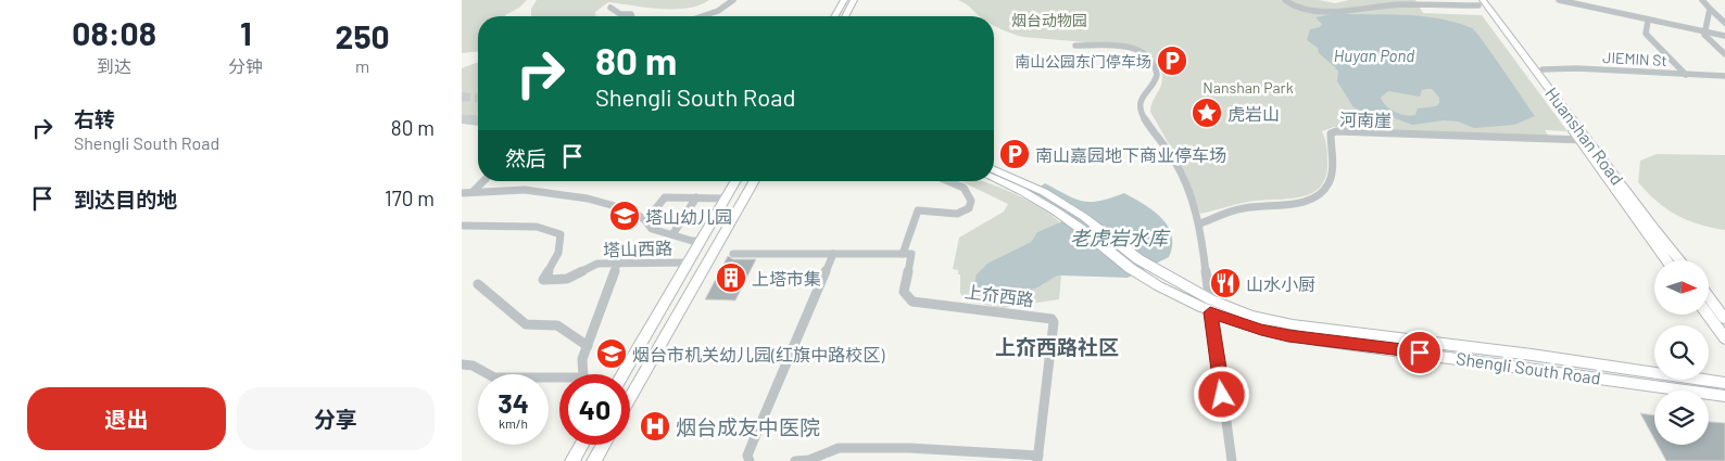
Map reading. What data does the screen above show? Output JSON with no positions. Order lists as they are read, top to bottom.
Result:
{
  "streets": {
    "main road": ["Huanshan Road", "Shengli South Road"],
    "street": [
      "JIEMIN St",
      "河南崖",
      "塔山西路",
      "上夼西路"
    ]
  },
  "crossings": [
    ["河南崖", "Huanshan Road"]
  ],
  "districts": ["上夼西路社区"],
  "water": ["Huyan Pond", "老虎岩水库"],
  "parks": ["烟台动物园", "Nanshan Park"],
  "places": {
    "parking": ["南山公园东门停车场", "南山嘉园地下商业停车场"],
    "place": ["虎岩山"],
    "school or university": ["塔山幼儿园", "烟台市机关幼儿园(红旗中路校区)"],
    "building": ["上塔市集"],
    "restaurant": ["山水小厨"],
    "hospital": ["烟台成友中医院"]
  },
  "north": "right",
  "page": {
    "eta": [
      "08:08",
      "到达",
      "1",
      "分钟",
      "250",
      "m"
    ],
    "turn": ["80 m", "Shengli South Road"],
    "list": [
      {
        "name": "右转",
        "note": "Shengli South Road",
        "value": "80 m"
      },
      {
        "name": "到达目的地",
        "value": "170 m"
      }
    ],
    "then": "然后",
    "speed": "34 km/h",
    "limit": "40",
    "buttons": ["退出", "分享"]
  }
}
